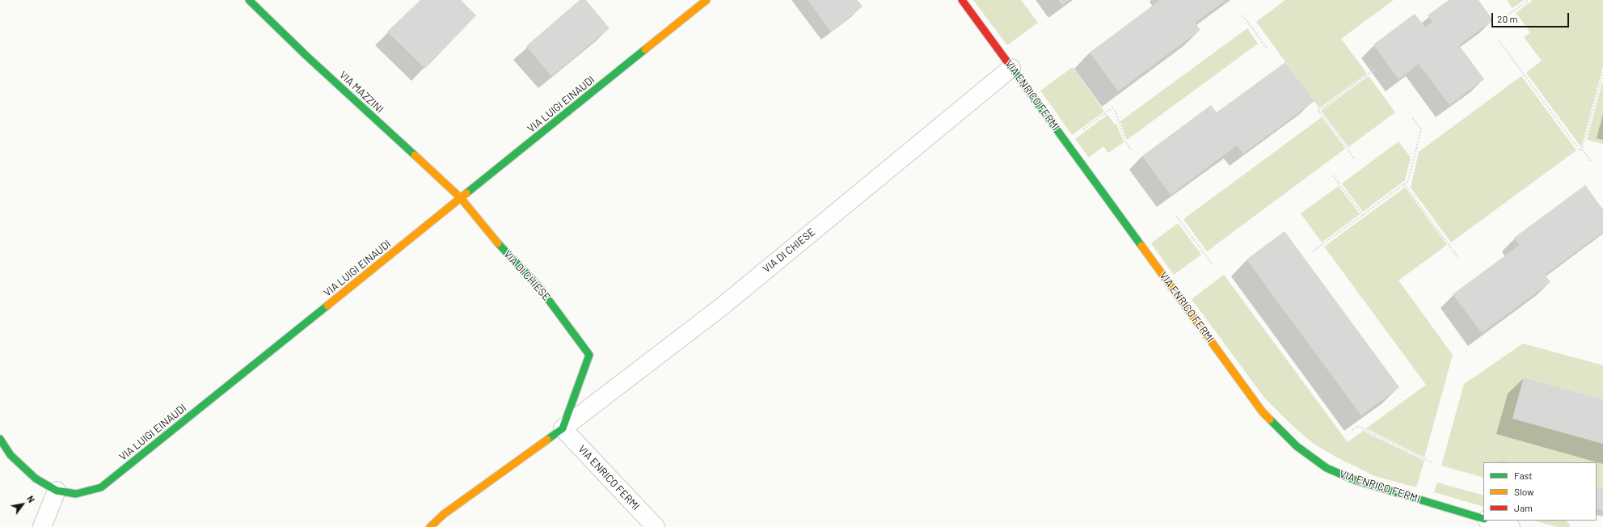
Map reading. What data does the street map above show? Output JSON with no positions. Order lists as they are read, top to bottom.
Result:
{
  "streets": {
    "street": [
      "VIA MAZZINI",
      "VIA ENRICO FERMI",
      "VIA LUIGI EINAUDI",
      "VIA DI CHIESE"
    ]
  },
  "crossings": [
    ["VIA MAZZINI", "VIA LUIGI EINAUDI"],
    ["VIA MAZZINI", "VIA DI CHIESE"],
    ["VIA ENRICO FERMI", "VIA DI CHIESE"],
    ["VIA LUIGI EINAUDI", "VIA DI CHIESE"]
  ],
  "legend": ["Fast", "Slow", "Jam"],
  "scale_bar": "20 m",
  "north": "top right"
}
